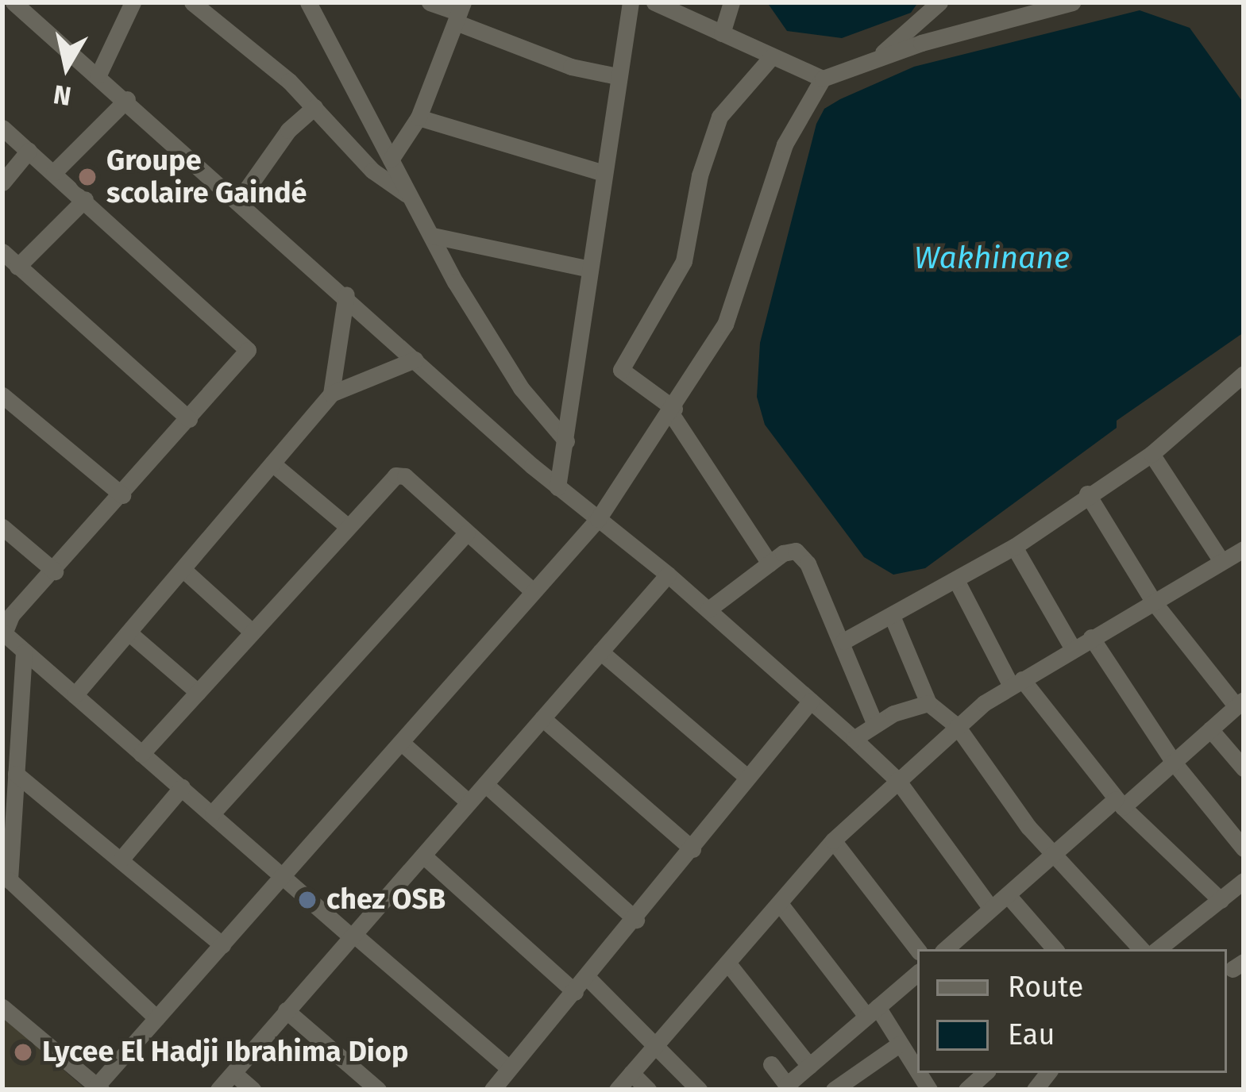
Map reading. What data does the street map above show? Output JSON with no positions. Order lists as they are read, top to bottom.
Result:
{
  "water": ["Wakhinane"],
  "places": ["Groupe scolaire Gaindé", "chez OSB", "Lycee El Hadji Ibrahima Diop"],
  "legend": ["Route", "Eau"],
  "north": "bottom"
}
